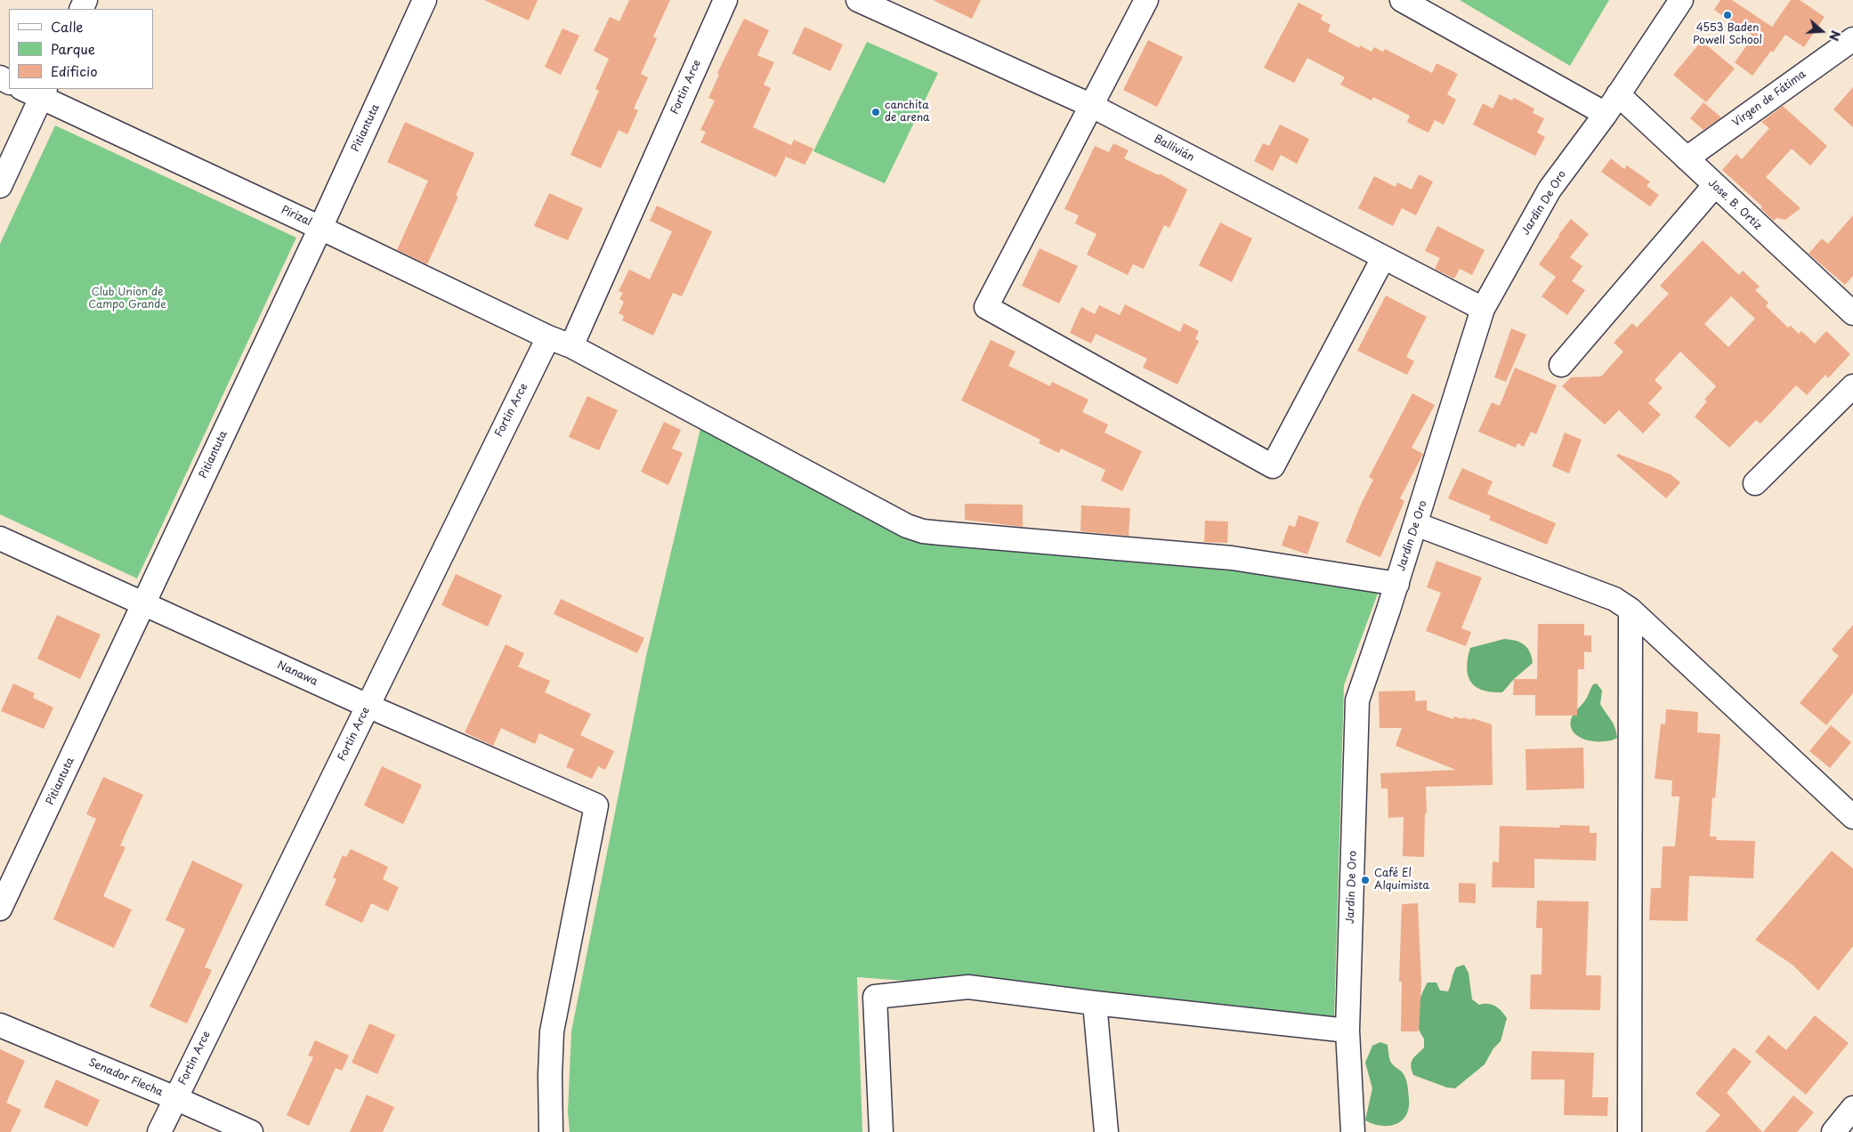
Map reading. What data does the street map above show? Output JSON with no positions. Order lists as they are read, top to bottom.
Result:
{
  "streets": {
    "street": [
      "Fortin Arce",
      "Virgen de Fátima",
      "Pitiantuta",
      "Ballivián",
      "Jardin De Oro",
      "Jose. B. Ortiz",
      "Pirizal",
      "Nanawa",
      "Senador Flecha"
    ]
  },
  "crossings": [
    ["Fortin Arce", "Pirizal"],
    ["Fortin Arce", "Nanawa"],
    ["Fortin Arce", "Senador Flecha"],
    ["Virgen de Fátima", "Jose. B. Ortiz"],
    ["Pitiantuta", "Pirizal"],
    ["Pitiantuta", "Nanawa"],
    ["Ballivián", "Jardin De Oro"],
    ["Jardin De Oro", "Jose. B. Ortiz"],
    ["Jardin De Oro", "Pirizal"]
  ],
  "parks": ["Club Union de Campo Grande"],
  "places": ["4553 Baden Powell School", "canchita de arena", "Café El Alquimista"],
  "legend": ["Calle", "Parque", "Edificio"],
  "north": "right"
}
